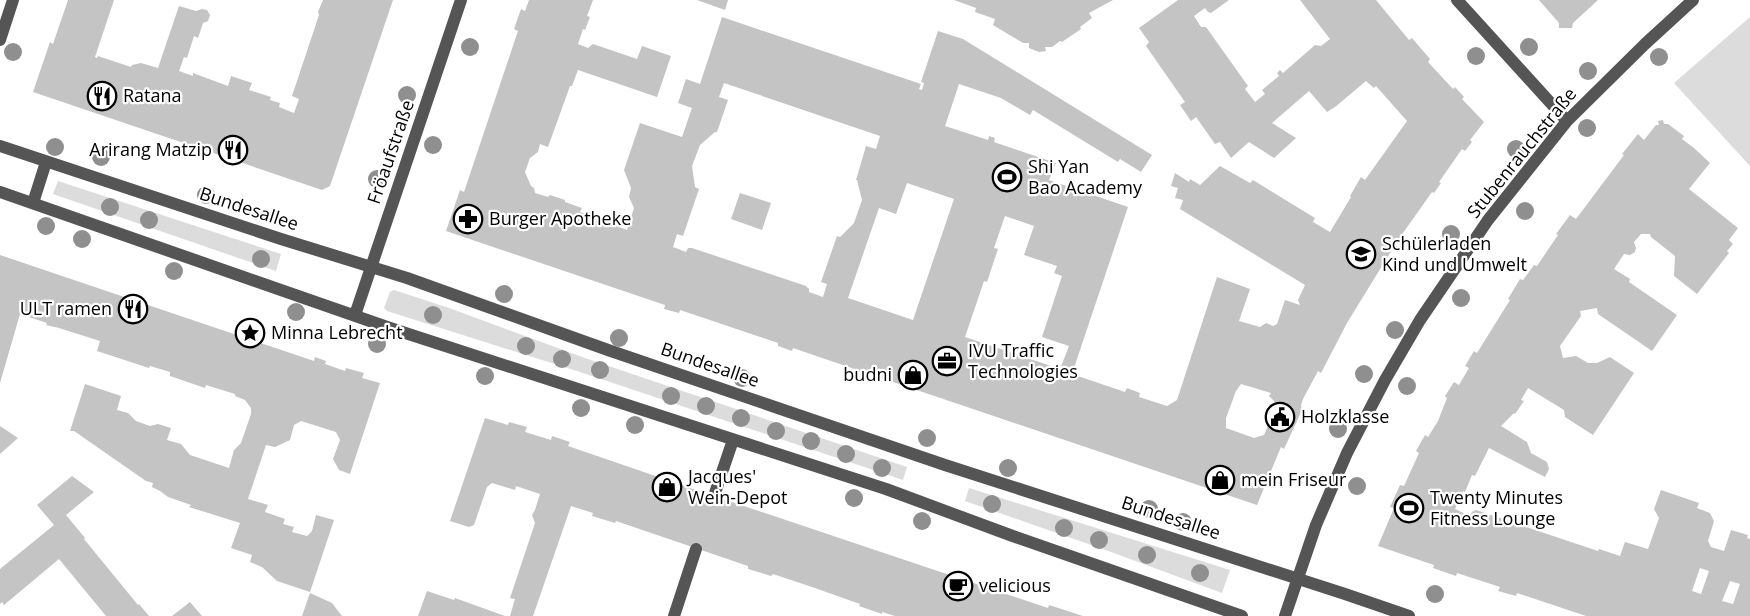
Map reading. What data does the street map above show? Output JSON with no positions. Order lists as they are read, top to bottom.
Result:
{
  "streets": {
    "street": ["Fröaufstraße", "Stubenrauchstraße", "Bundesallee"]
  },
  "crossings": [
    ["Fröaufstraße", "Bundesallee"],
    ["Stubenrauchstraße", "Bundesallee"]
  ],
  "places": {
    "restaurant": ["Ratana", "Arirang Matzip", "ULT ramen"],
    "sports": ["Shi Yan Bao Academy", "Twenty Minutes Fitness Lounge"],
    "pharmacy": ["Burger Apotheke"],
    "school or university": ["Schülerladen Kind und Umwelt"],
    "place": ["Minna Lebrecht"],
    "office": ["IVU Traffic Technologies"],
    "shop": ["budni", "mein Friseur", "Jacques' Wein-Depot"],
    "public building": ["Holzklasse"],
    "cafe": ["velicious"]
  }
}
